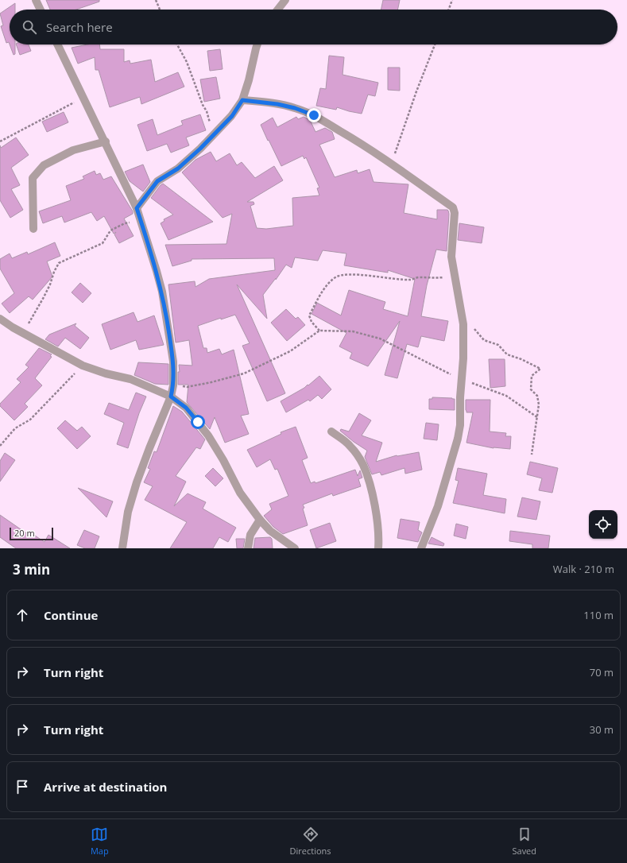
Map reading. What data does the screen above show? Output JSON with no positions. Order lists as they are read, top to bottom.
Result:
{
  "scale_bar": "20 m",
  "page": {
    "search": "Search here",
    "scale": "20 m",
    "heading": ["3 min", "Walk · 210 m"],
    "list": [
      ["Continue", "110 m"],
      ["Turn right", "70 m"],
      ["Turn right", "30 m"],
      "Arrive at destination"
    ],
    "nav": ["Map", "Directions", "Saved"]
  }
}
